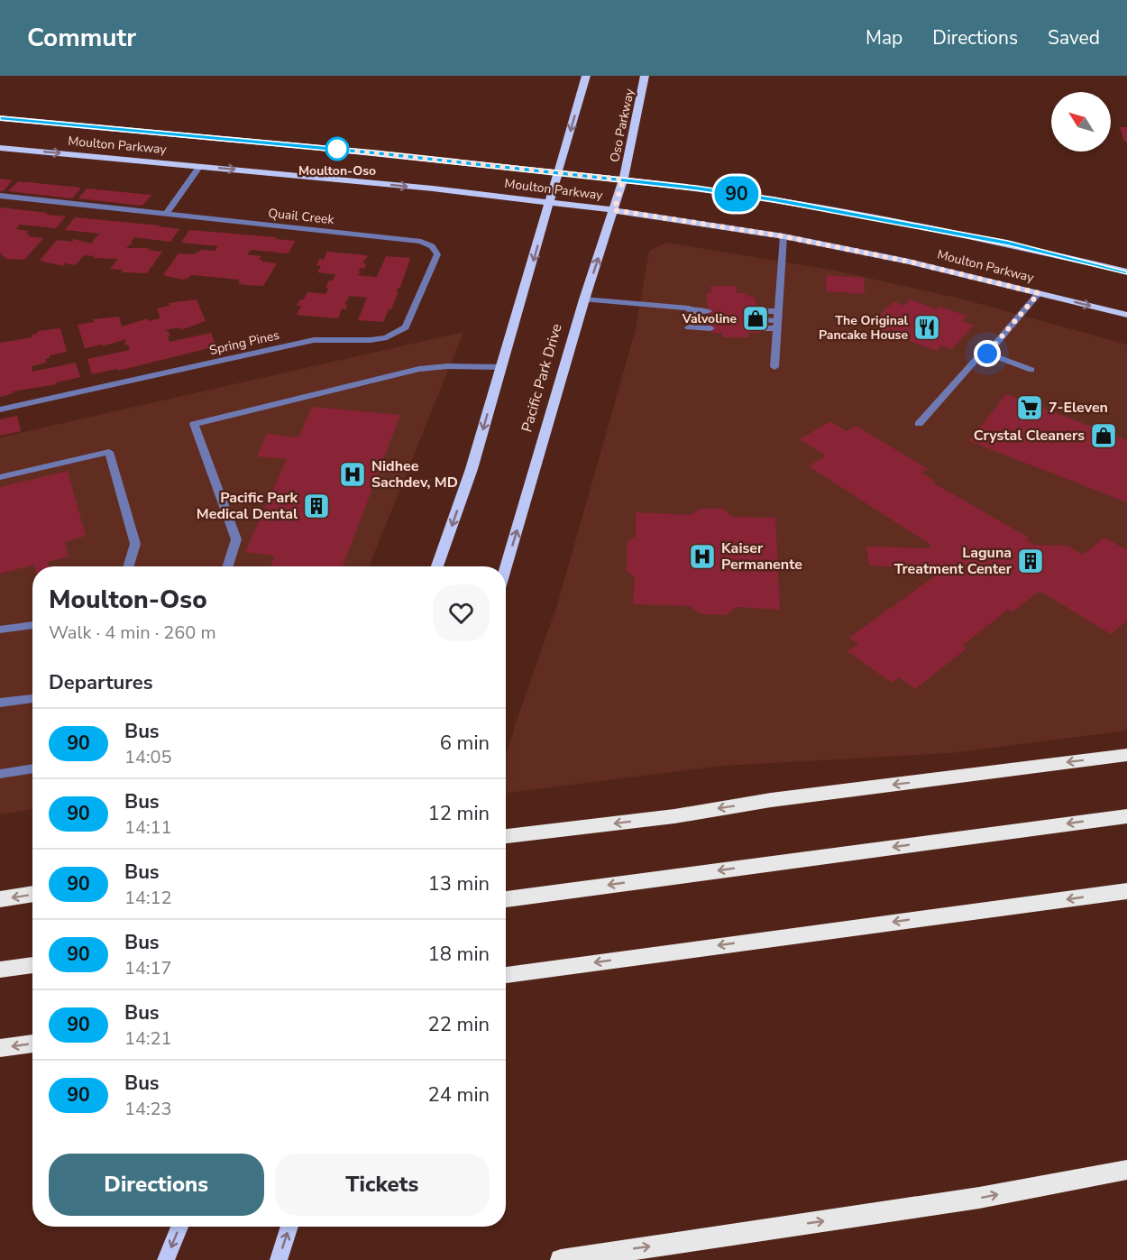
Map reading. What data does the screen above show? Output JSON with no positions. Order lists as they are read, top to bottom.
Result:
{
  "streets": {
    "main road": ["Oso Parkway", "Moulton Parkway", "Pacific Park Drive"],
    "street": ["Quail Creek", "Spring Pines"]
  },
  "crossings": [
    ["Oso Parkway", "Moulton Parkway"],
    ["Oso Parkway", "Pacific Park Drive"],
    ["Moulton Parkway", "Pacific Park Drive"],
    ["Quail Creek", "Spring Pines"]
  ],
  "places": {
    "other": ["Moulton-Oso"],
    "shop": ["Valvoline", "Crystal Cleaners"],
    "restaurant": ["The Original Pancake House"],
    "supermarket": ["7-Eleven"],
    "hospital": ["Nidhee Sachdev, MD", "Kaiser Permanente"],
    "building": ["Pacific Park Medical Dental", "Laguna Treatment Center"]
  },
  "lines": ["bus line 90"],
  "north": "top left",
  "page": {
    "header": "Commutr",
    "nav": ["Map", "Directions", "Saved"],
    "on_map": "90",
    "heading": [
      ["Moulton-Oso", "Walk · 4 min · 260 m"],
      "Departures"
    ],
    "list": [
      {
        "mark": "90",
        "name": "Bus",
        "note": "14:05",
        "value": "6 min"
      },
      {
        "mark": "90",
        "name": "Bus",
        "note": "14:11",
        "value": "12 min"
      },
      {
        "mark": "90",
        "name": "Bus",
        "note": "14:12",
        "value": "13 min"
      },
      {
        "mark": "90",
        "name": "Bus",
        "note": "14:17",
        "value": "18 min"
      },
      {
        "mark": "90",
        "name": "Bus",
        "note": "14:21",
        "value": "22 min"
      },
      {
        "mark": "90",
        "name": "Bus",
        "note": "14:23",
        "value": "24 min"
      }
    ],
    "buttons": ["Directions", "Tickets"]
  }
}
